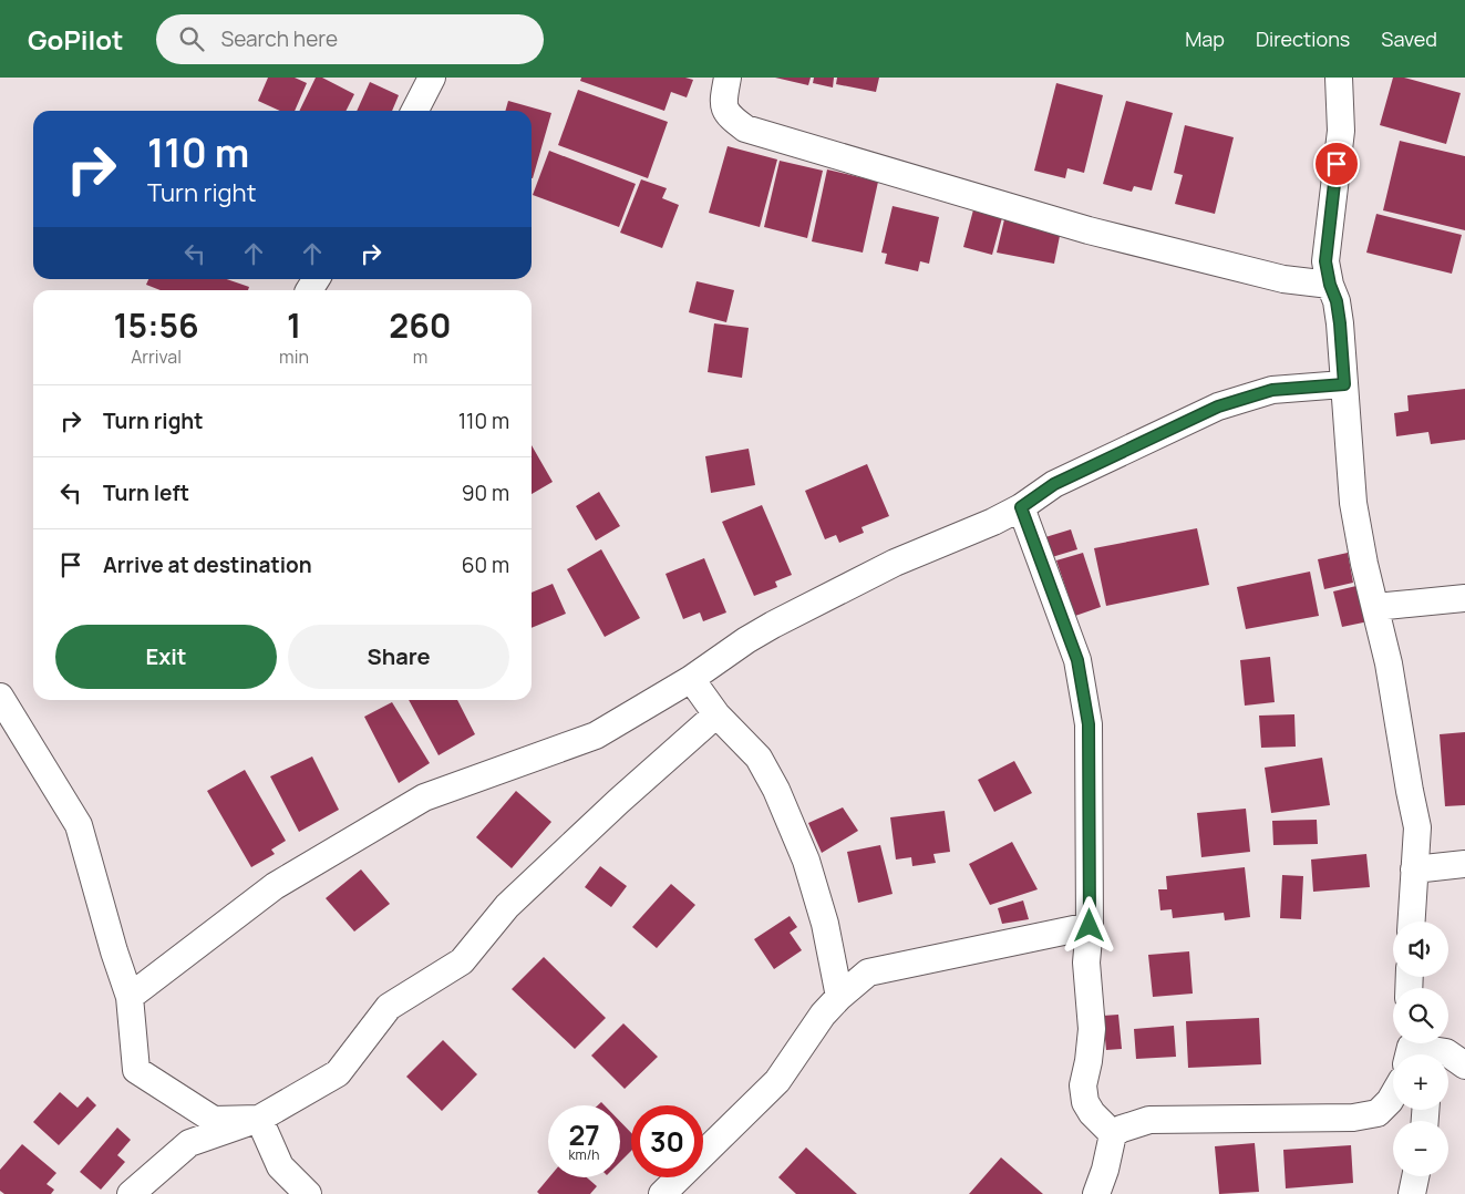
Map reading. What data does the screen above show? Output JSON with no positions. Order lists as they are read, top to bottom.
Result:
{
  "page": {
    "header": "GoPilot",
    "search": "Search here",
    "nav": ["Map", "Directions", "Saved"],
    "turn": ["110 m", "Turn right"],
    "eta": [
      "15:56",
      "Arrival",
      "1",
      "min",
      "260",
      "m"
    ],
    "list": [
      {
        "name": "Turn right",
        "value": "110 m"
      },
      {
        "name": "Turn left",
        "value": "90 m"
      },
      {
        "name": "Arrive at destination",
        "value": "60 m"
      }
    ],
    "buttons": ["Exit", "Share"],
    "map_buttons": ["+", "−"],
    "speed": "27 km/h",
    "limit": "30"
  }
}
